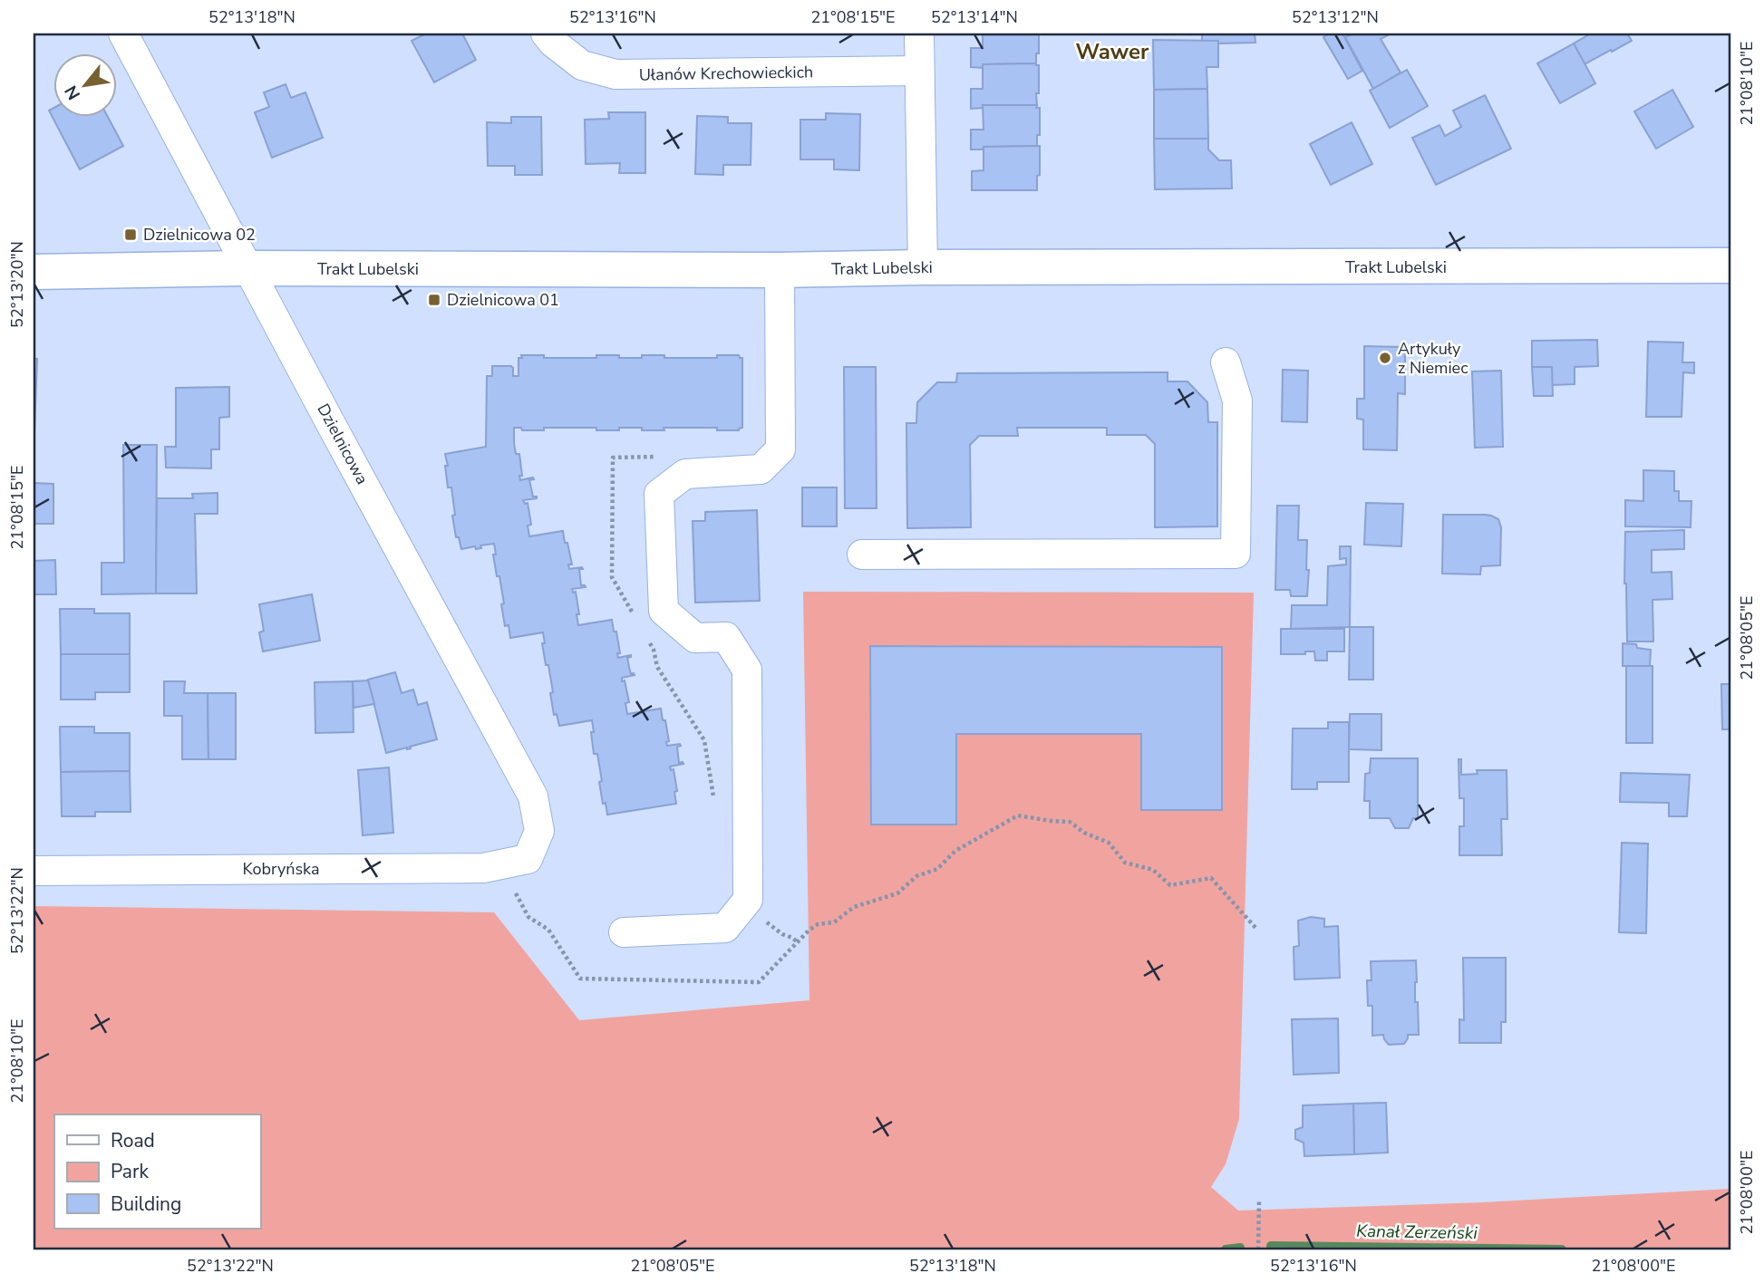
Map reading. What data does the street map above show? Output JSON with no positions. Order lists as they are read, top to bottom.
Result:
{
  "streets": {
    "street": [
      "Ułanów Krechowieckich",
      "Trakt Lubelski",
      "Dzielnicowa",
      "Kobryńska"
    ]
  },
  "crossings": [
    ["Trakt Lubelski", "Dzielnicowa"],
    ["Dzielnicowa", "Kobryńska"]
  ],
  "districts": ["Wawer"],
  "water": ["Kanał Zerzeński"],
  "places": {
    "transit": ["Dzielnicowa 02", "Dzielnicowa 01"],
    "other": ["Artykuły z Niemiec"]
  },
  "legend": ["Road", "Park", "Building"],
  "north": "bottom left",
  "coordinates": [
    "52°13'18\"N",
    "52°13'16\"N",
    "21°08'15\"E",
    "52°13'14\"N",
    "52°13'12\"N",
    "21°08'10\"E",
    "52°13'20\"N",
    "21°08'05\"E",
    "52°13'22\"N",
    "21°08'00\"E"
  ]
}
